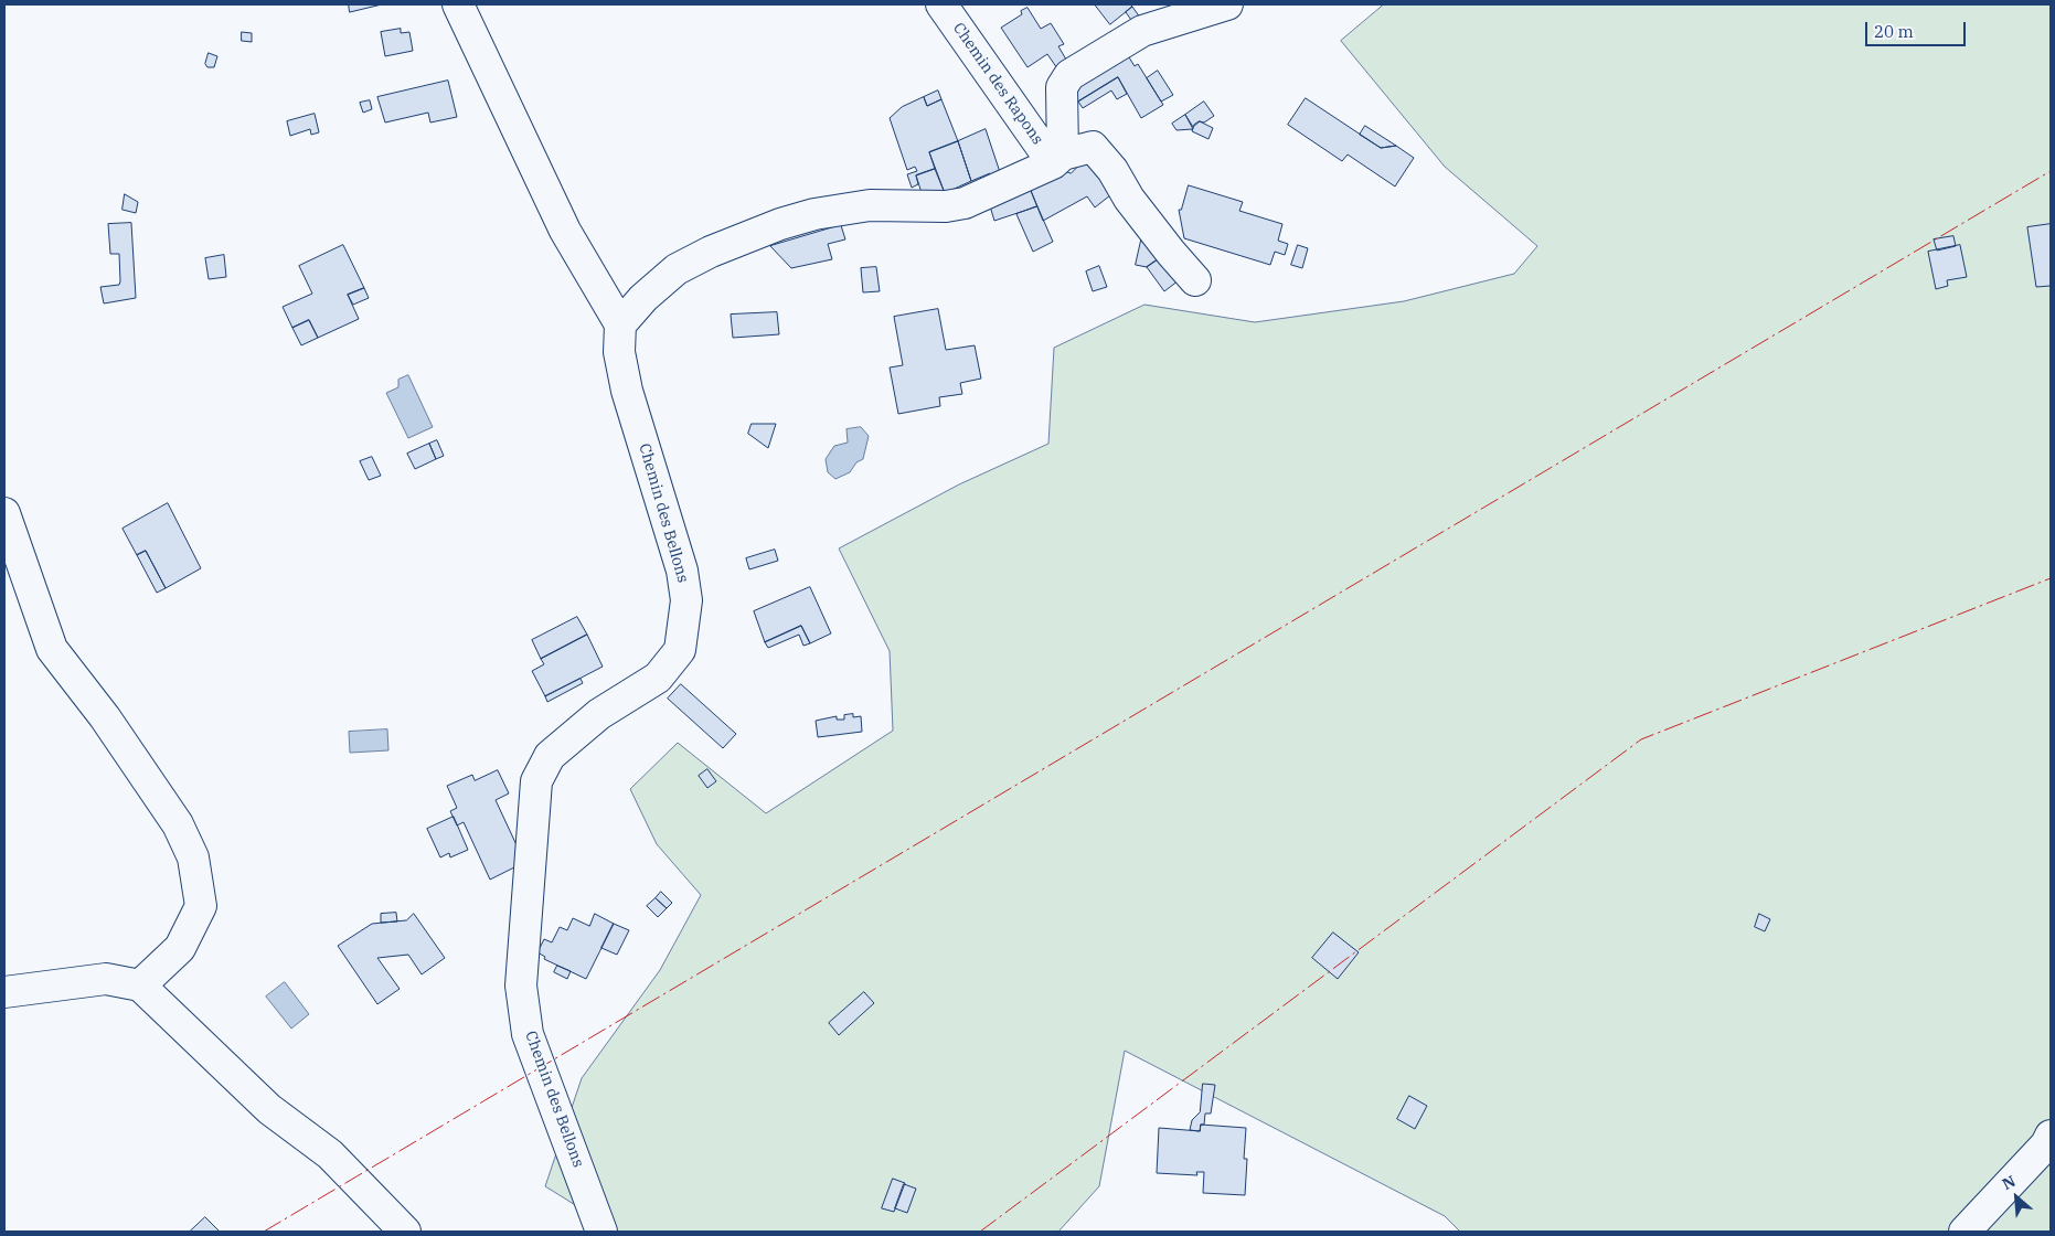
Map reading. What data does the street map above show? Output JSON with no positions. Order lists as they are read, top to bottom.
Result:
{
  "streets": {
    "street": ["Chemin des Rapons", "Chemin des Bellons"]
  },
  "scale_bar": "20 m",
  "north": "top left"
}
